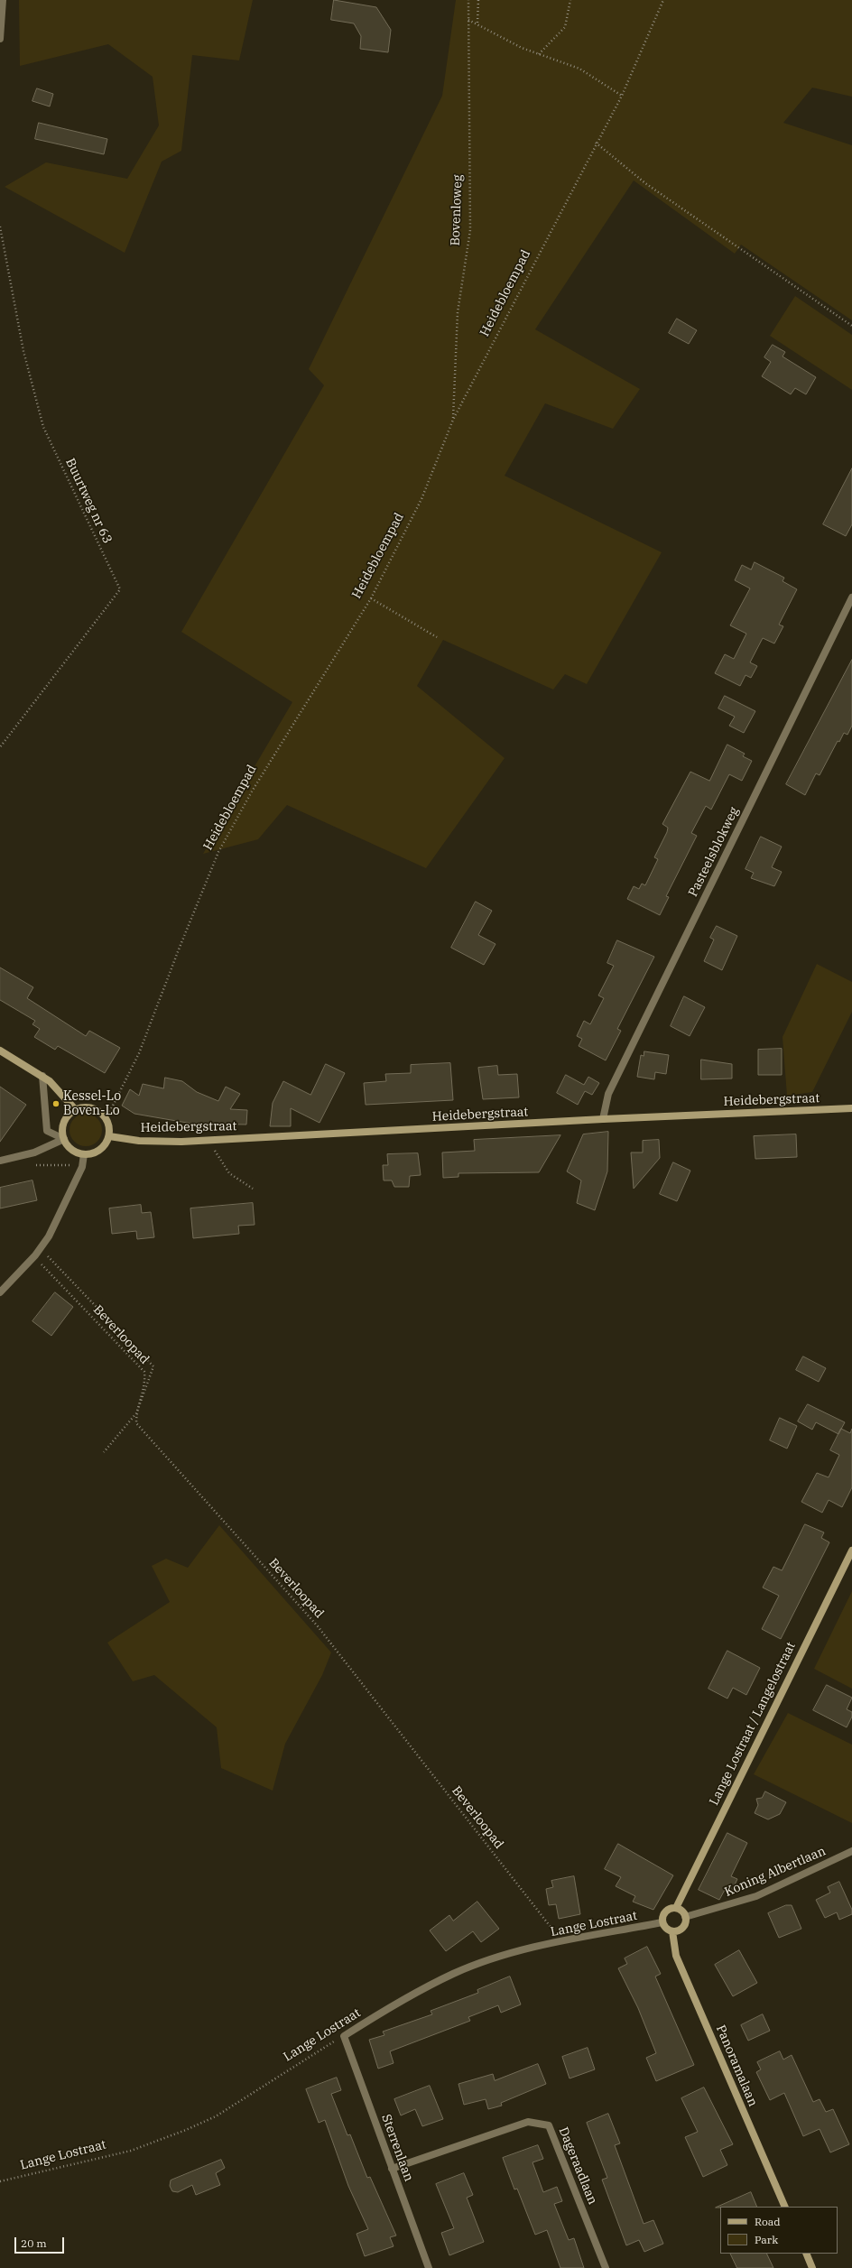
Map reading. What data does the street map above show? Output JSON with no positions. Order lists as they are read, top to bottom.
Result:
{
  "streets": {
    "street": [
      "Pasteelsblokweg",
      "Heidebergstraat",
      "Lange Lostraat / Langelostraat",
      "Koning Albertlaan",
      "Lange Lostraat",
      "Panoramalaan",
      "Sterrenlaan",
      "Dageraadlaan"
    ],
    "path": [
      "Bovenloweg",
      "Heidebloempad",
      "Buurtweg nr 63",
      "Beverloopad"
    ]
  },
  "crossings": [
    ["Bovenloweg", "Heidebloempad"],
    ["Heidebloempad", "Heidebergstraat"],
    ["Pasteelsblokweg", "Heidebergstraat"],
    ["Beverloopad", "Lange Lostraat"],
    ["Lange Lostraat / Langelostraat", "Koning Albertlaan"],
    ["Lange Lostraat / Langelostraat", "Lange Lostraat"],
    ["Lange Lostraat / Langelostraat", "Panoramalaan"],
    ["Koning Albertlaan", "Lange Lostraat"],
    ["Koning Albertlaan", "Panoramalaan"],
    ["Lange Lostraat", "Panoramalaan"],
    ["Lange Lostraat", "Sterrenlaan"],
    ["Sterrenlaan", "Dageraadlaan"]
  ],
  "places": ["Kessel-Lo Boven-Lo"],
  "legend": ["Road", "Park"],
  "scale_bar": "20 m"
}
